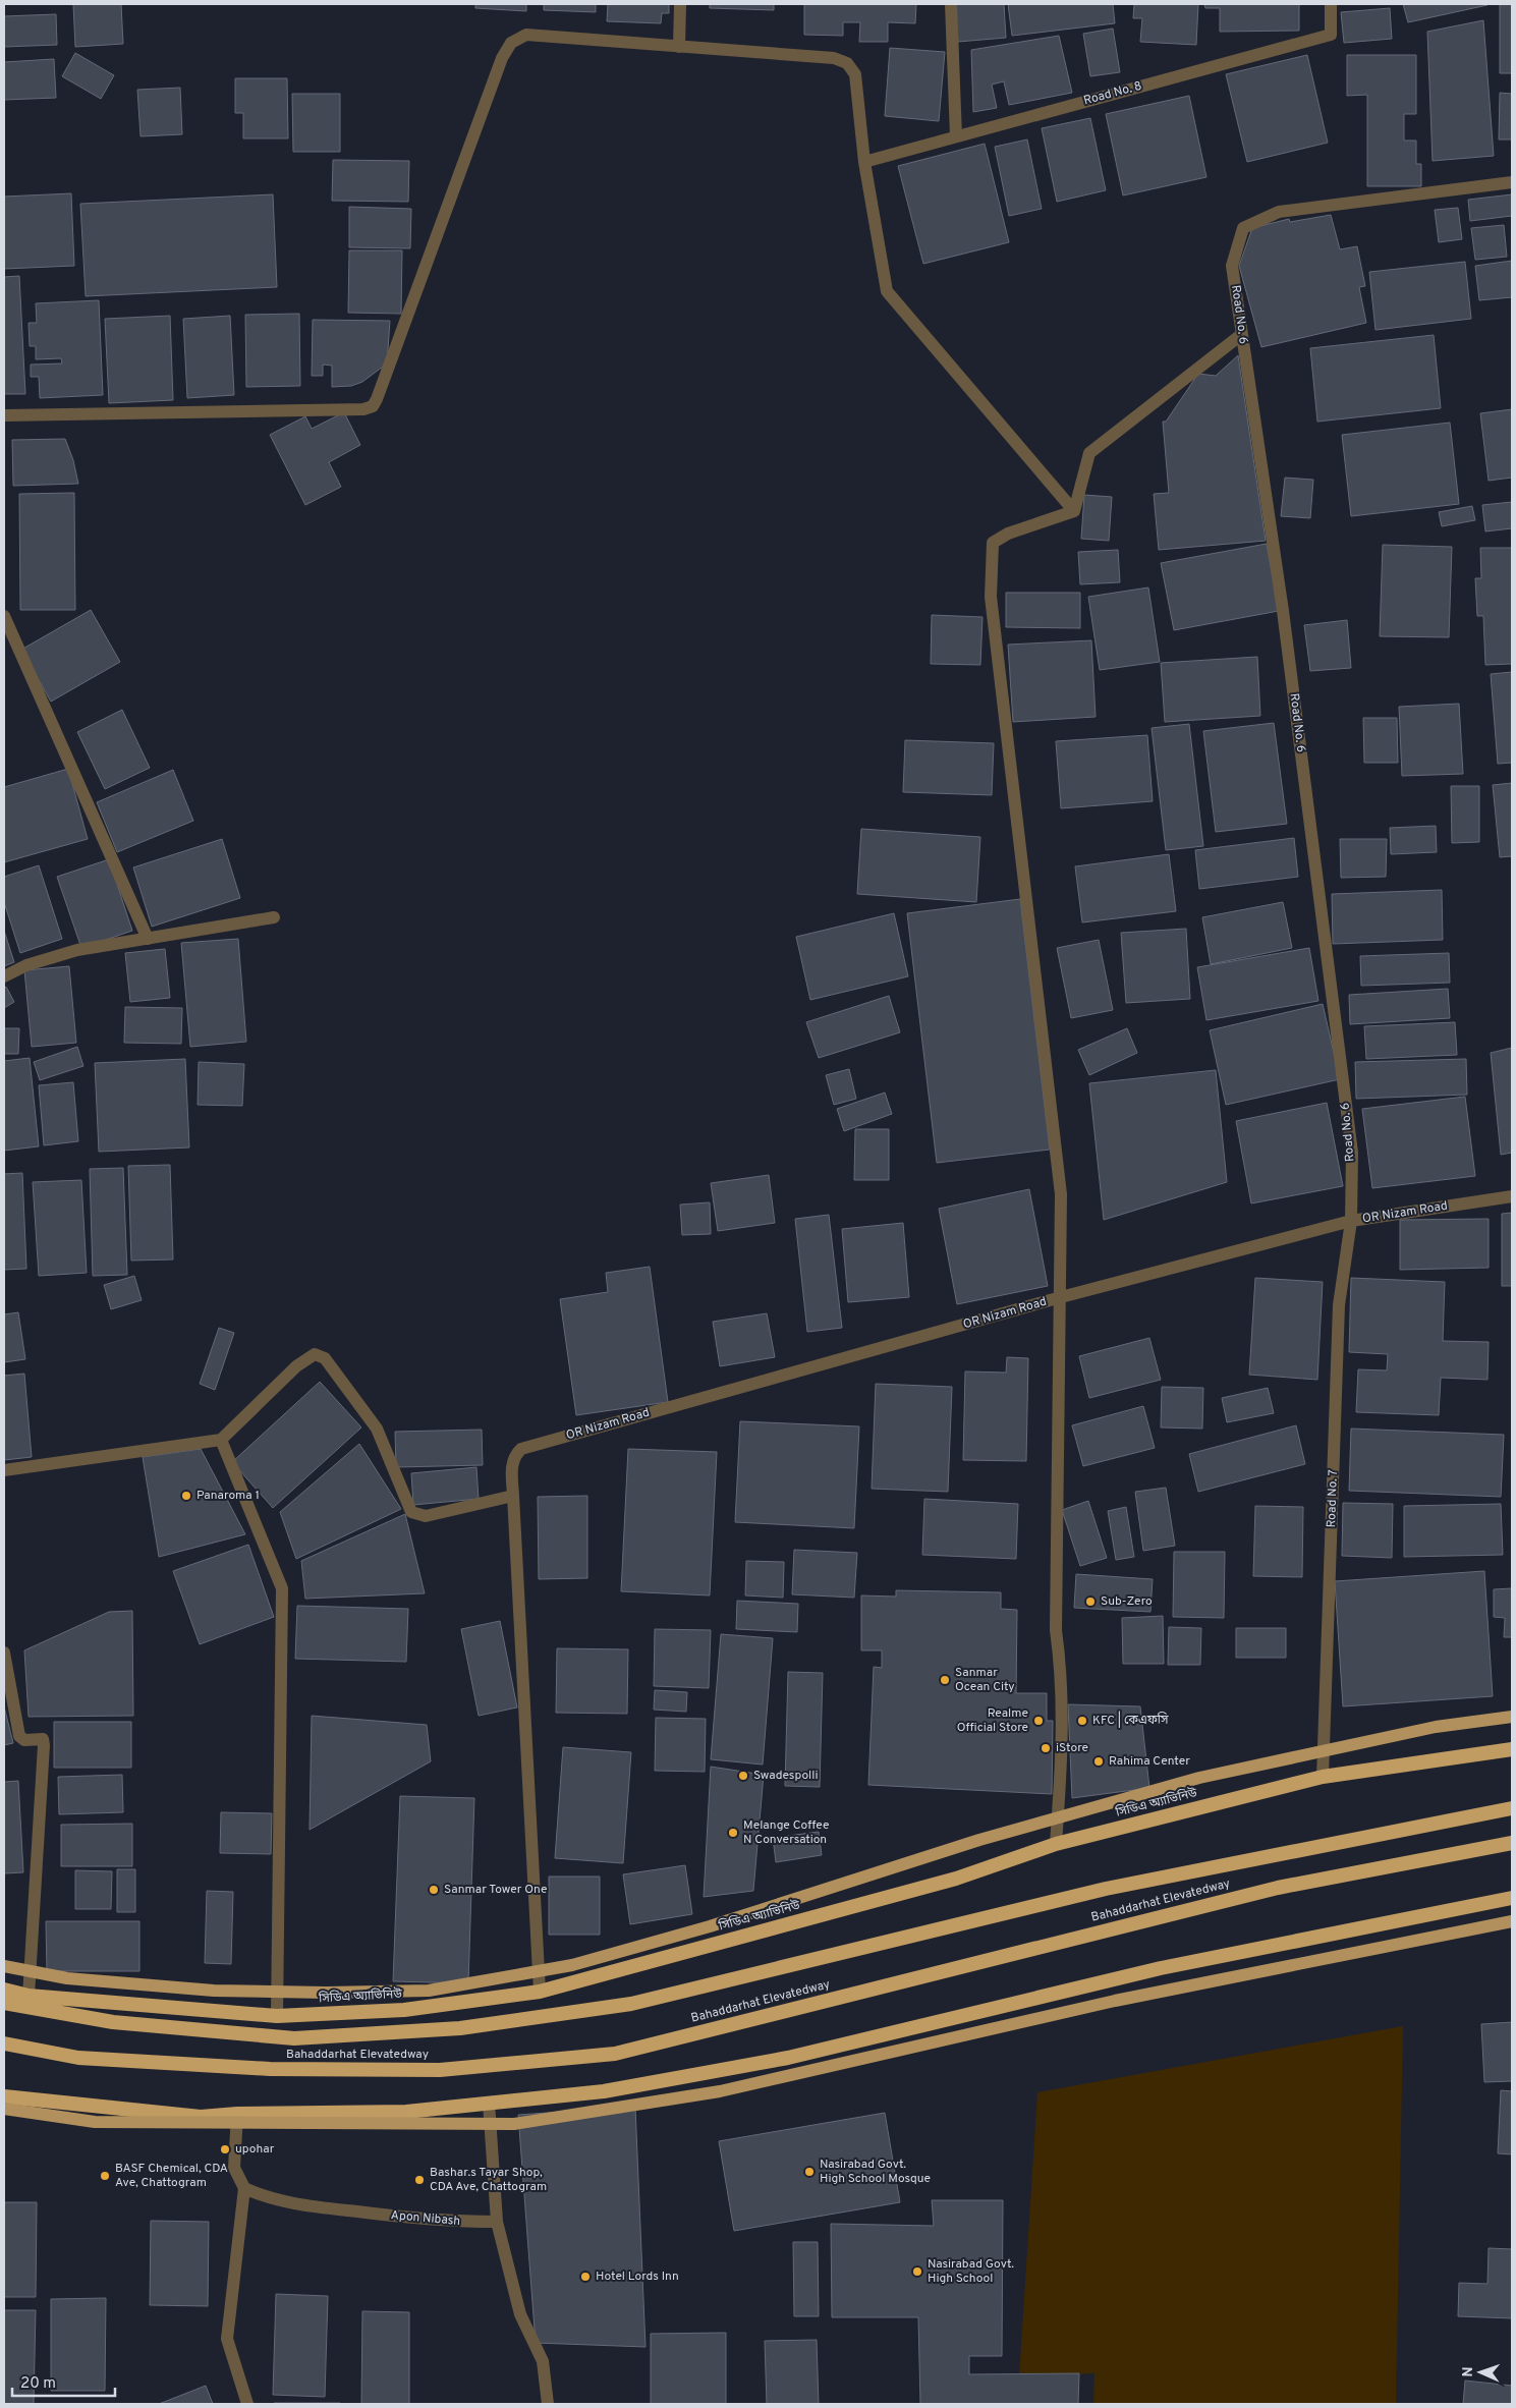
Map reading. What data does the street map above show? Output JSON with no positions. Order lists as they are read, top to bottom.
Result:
{
  "streets": {
    "highway": ["সিডিএ অ্যাভিনিউ", "Bahaddarhat Elevatedway"],
    "street": [
      "Road No. 8",
      "Road No. 6",
      "OR Nizam Road",
      "Road No. 7",
      "Apon Nibash"
    ]
  },
  "crossings": [
    ["Road No. 6", "OR Nizam Road"],
    ["Road No. 6", "Road No. 7"],
    ["OR Nizam Road", "Road No. 7"],
    ["Road No. 7", "সিডিএ অ্যাভিনিউ"]
  ],
  "places": [
    "Panaroma 1",
    "Sub-Zero",
    "Sanmar Ocean City",
    "Realme Official Store",
    "KFC | কেএফসি",
    "iStore",
    "Rahima Center",
    "Swadespolli",
    "Melange Coffee N Conversation",
    "Sanmar Tower One",
    "upohar",
    "Nasirabad Govt. High School Mosque",
    "BASF Chemical, CDA Ave, Chattogram",
    "Bashar.s Tayar Shop, CDA Ave, Chattogram",
    "Nasirabad Govt. High School",
    "Hotel Lords Inn"
  ],
  "scale_bar": "20 m",
  "north": "left"
}
